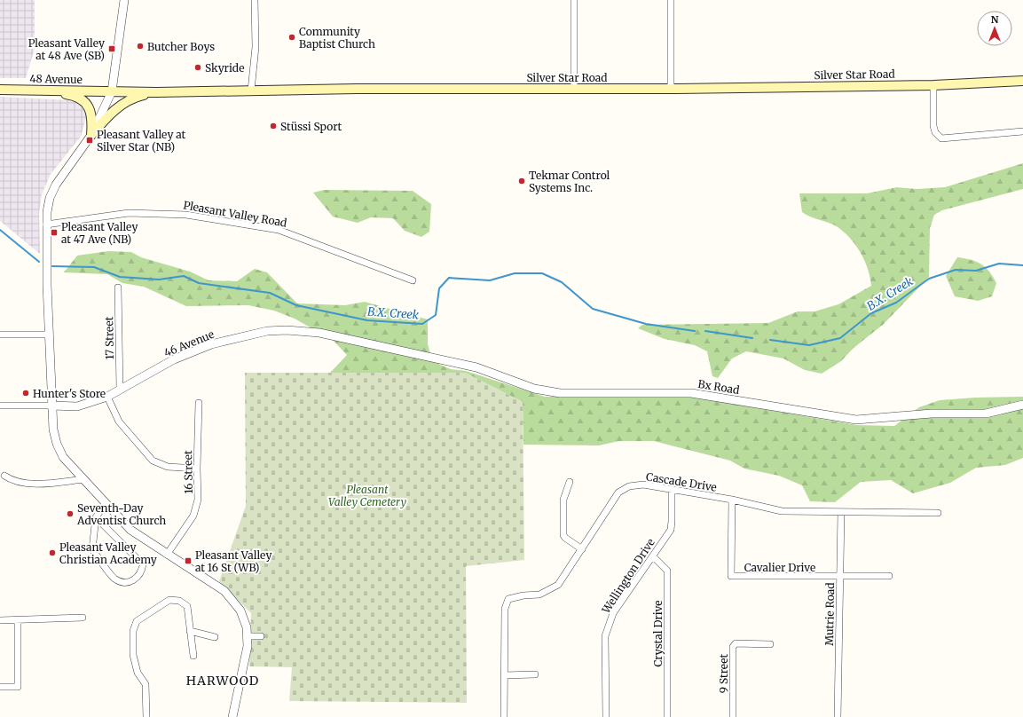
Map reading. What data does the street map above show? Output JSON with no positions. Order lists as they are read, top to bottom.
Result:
{
  "streets": {
    "main road": ["Silver Star Road", "48 Avenue"],
    "street": [
      "Pleasant Valley Road",
      "17 Street",
      "46 Avenue",
      "Bx Road",
      "16 Street",
      "Cascade Drive",
      "Cavalier Drive",
      "Wellington Drive",
      "Mutrie Road",
      "Crystal Drive",
      "9 Street"
    ]
  },
  "crossings": [
    ["Silver Star Road", "48 Avenue"],
    ["17 Street", "46 Avenue"],
    ["46 Avenue", "Bx Road"],
    ["Cascade Drive", "Cavalier Drive"],
    ["Cascade Drive", "Wellington Drive"],
    ["Cascade Drive", "Mutrie Road"],
    ["Cavalier Drive", "Mutrie Road"],
    ["Wellington Drive", "Crystal Drive"]
  ],
  "districts": ["HARWOOD"],
  "water": ["B.X. Creek"],
  "parks": ["Pleasant Valley Cemetery"],
  "places": {
    "other": [
      "Community Baptist Church",
      "Butcher Boys",
      "Skyride",
      "Stüssi Sport",
      "Tekmar Control Systems Inc.",
      "Hunter's Store",
      "Seventh-Day Adventist Church",
      "Pleasant Valley Christian Academy"
    ],
    "transit": [
      "Pleasant Valley at 48 Ave (SB)",
      "Pleasant Valley at Silver Star (NB)",
      "Pleasant Valley at 47 Ave (NB)",
      "Pleasant Valley at 16 St (WB)"
    ]
  },
  "north": "top"
}
